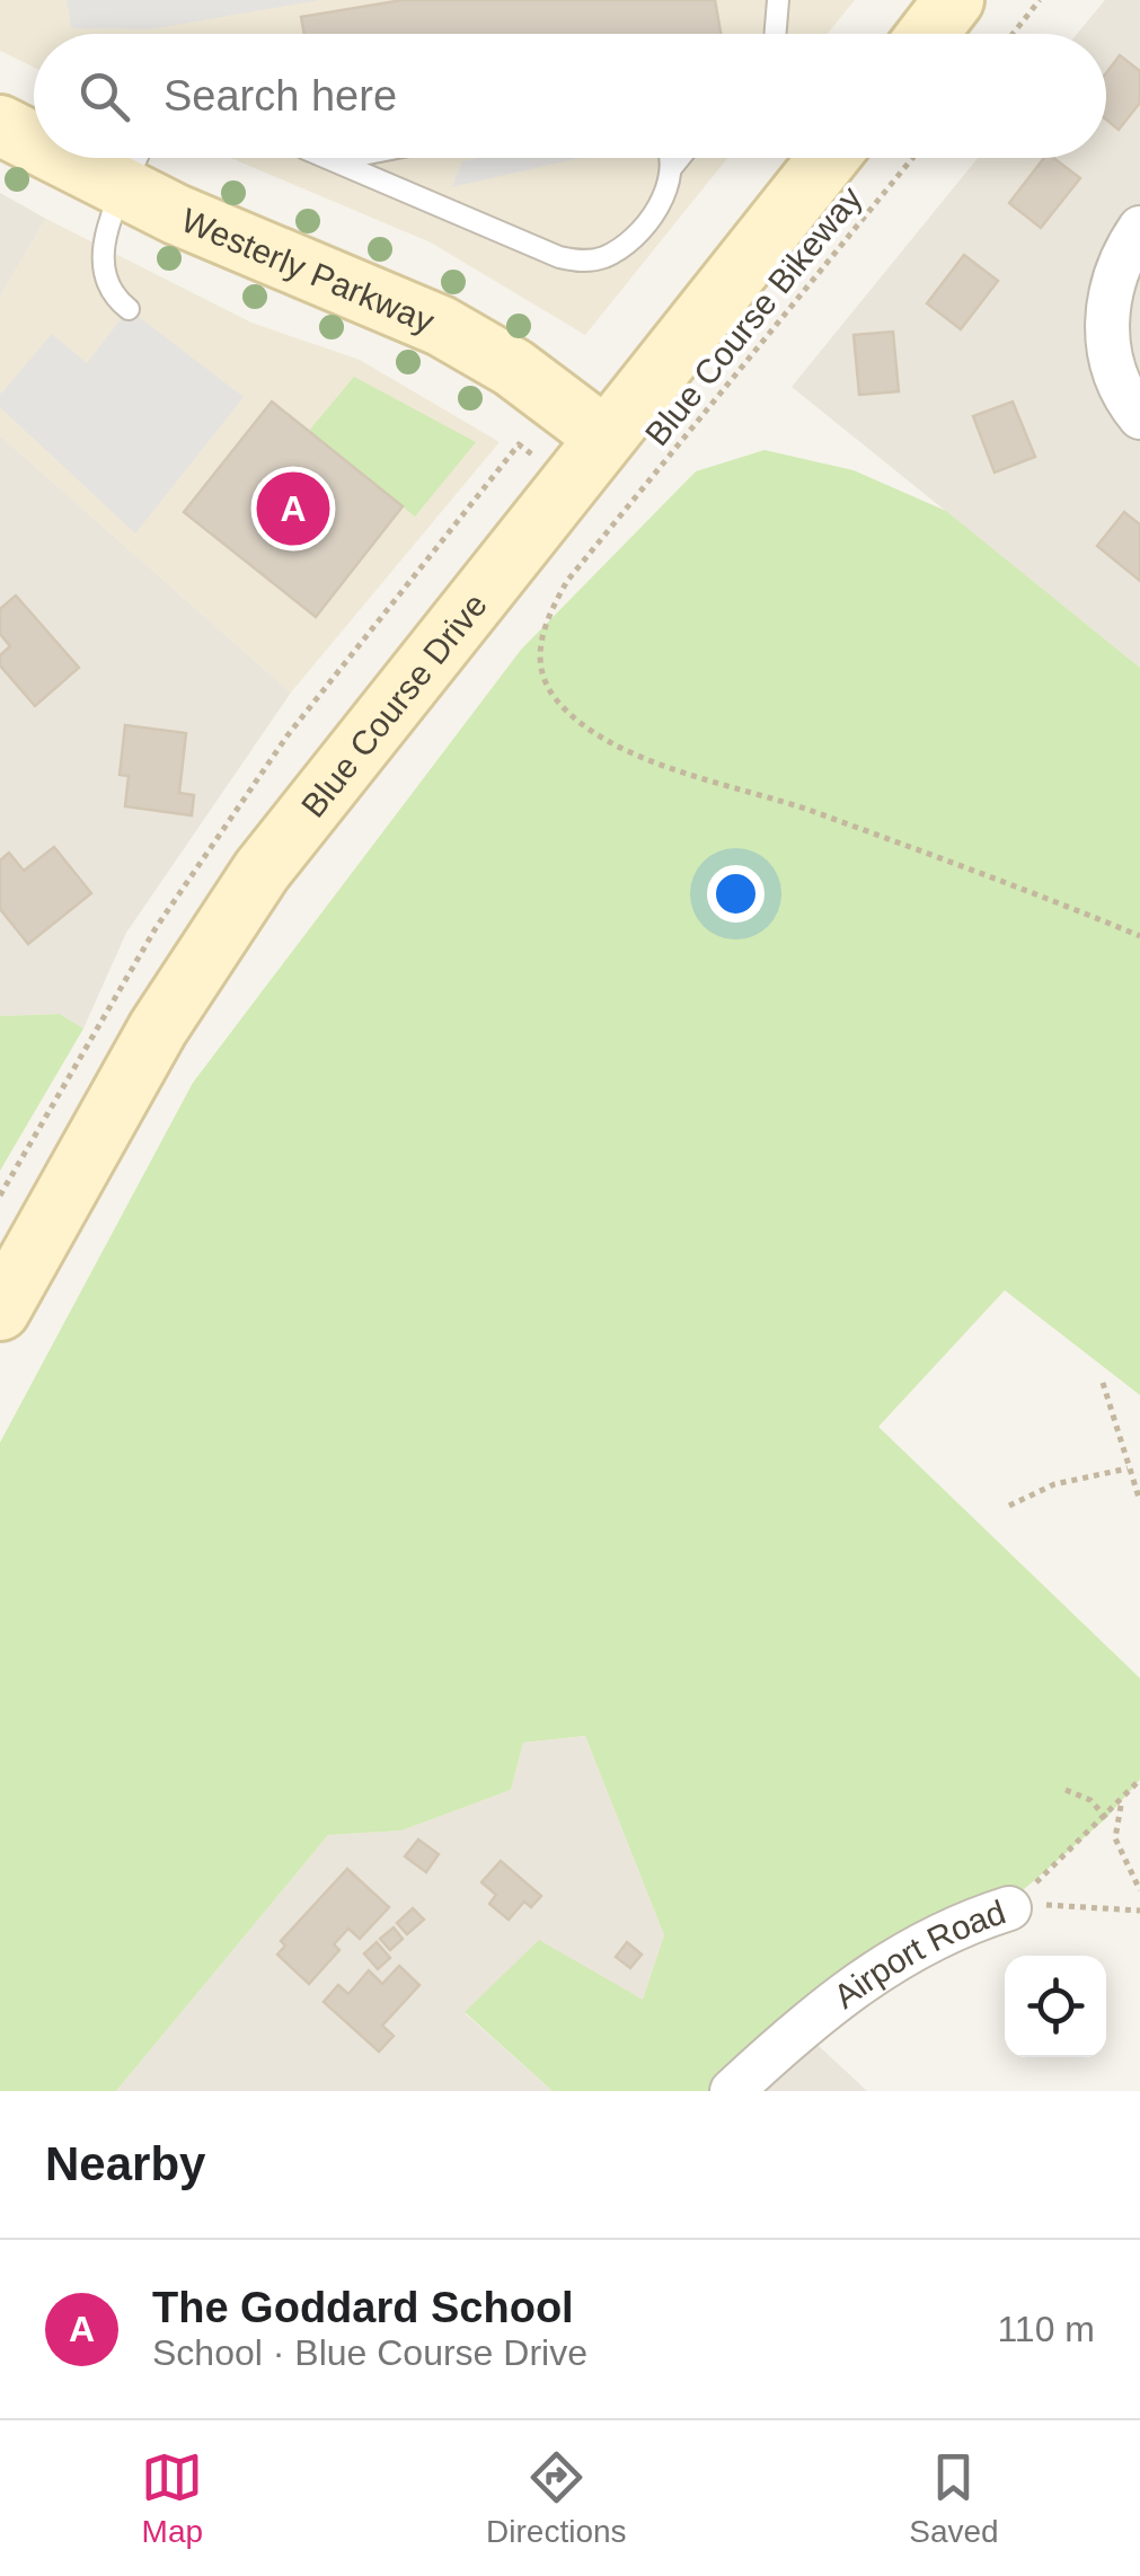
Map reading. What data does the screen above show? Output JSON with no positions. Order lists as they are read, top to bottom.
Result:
{
  "streets": {
    "main road": ["Westerly Parkway", "Blue Course Drive"],
    "street": ["Airport Road"],
    "path": ["Blue Course Bikeway"]
  },
  "crossings": [
    ["Westerly Parkway", "Blue Course Drive"]
  ],
  "page": {
    "search": "Search here",
    "pins": "A",
    "heading": "Nearby",
    "list": [
      {
        "mark": "A",
        "name": "The Goddard School",
        "note": "School · Blue Course Drive",
        "value": "110 m"
      }
    ],
    "nav": ["Map", "Directions", "Saved"]
  }
}
